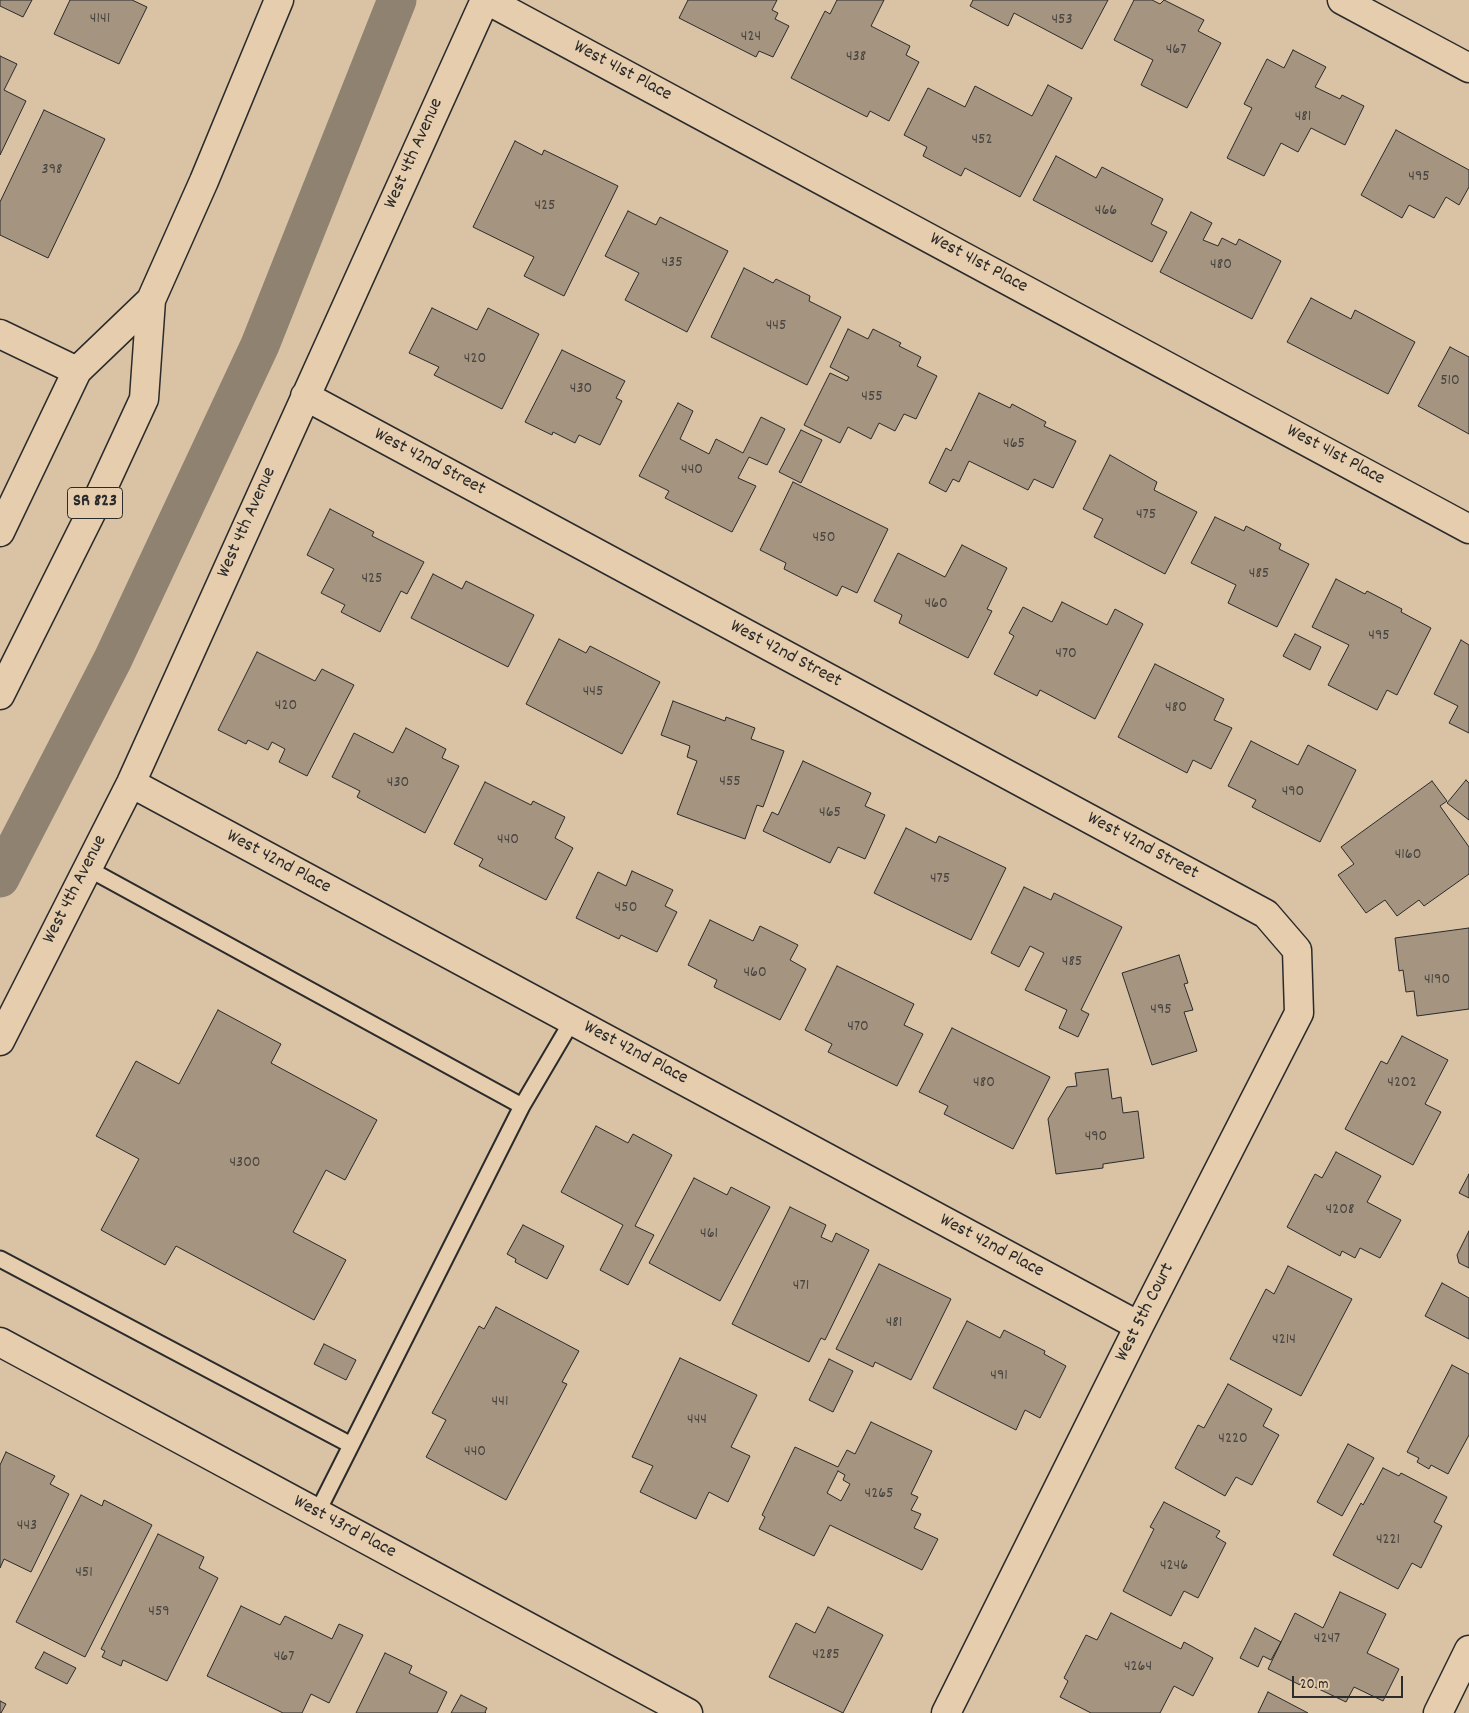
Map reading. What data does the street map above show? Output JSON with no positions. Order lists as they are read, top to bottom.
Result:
{
  "streets": {
    "street": [
      "West 41st Place",
      "West 4th Avenue",
      "West 42nd Street",
      "SR 823",
      "West 42nd Place",
      "West 5th Court",
      "West 43rd Place"
    ]
  },
  "crossings": [
    ["West 41st Place", "West 4th Avenue"],
    ["West 4th Avenue", "West 42nd Street"],
    ["West 4th Avenue", "West 42nd Place"],
    ["West 42nd Street", "West 5th Court"],
    ["West 42nd Place", "West 5th Court"]
  ],
  "house_numbers": [
    "4141",
    "453",
    "424",
    "467",
    "438",
    "481",
    "452",
    "398",
    "495",
    "425",
    "466",
    "435",
    "480",
    "445",
    "420",
    "510",
    "430",
    "455",
    "465",
    "440",
    "475",
    "450",
    "485",
    "425",
    "460",
    "495",
    "470",
    "445",
    "420",
    "480",
    "455",
    "430",
    "490",
    "465",
    "440",
    "4160",
    "475",
    "450",
    "485",
    "460",
    "4190",
    "495",
    "470",
    "480",
    "4202",
    "490",
    "4300",
    "4208",
    "461",
    "471",
    "481",
    "4214",
    "491",
    "441",
    "444",
    "4220",
    "440",
    "4265",
    "443",
    "4221",
    "4246",
    "451",
    "459",
    "4247",
    "4285",
    "467",
    "4264"
  ],
  "scale_bar": "20 m"
}
